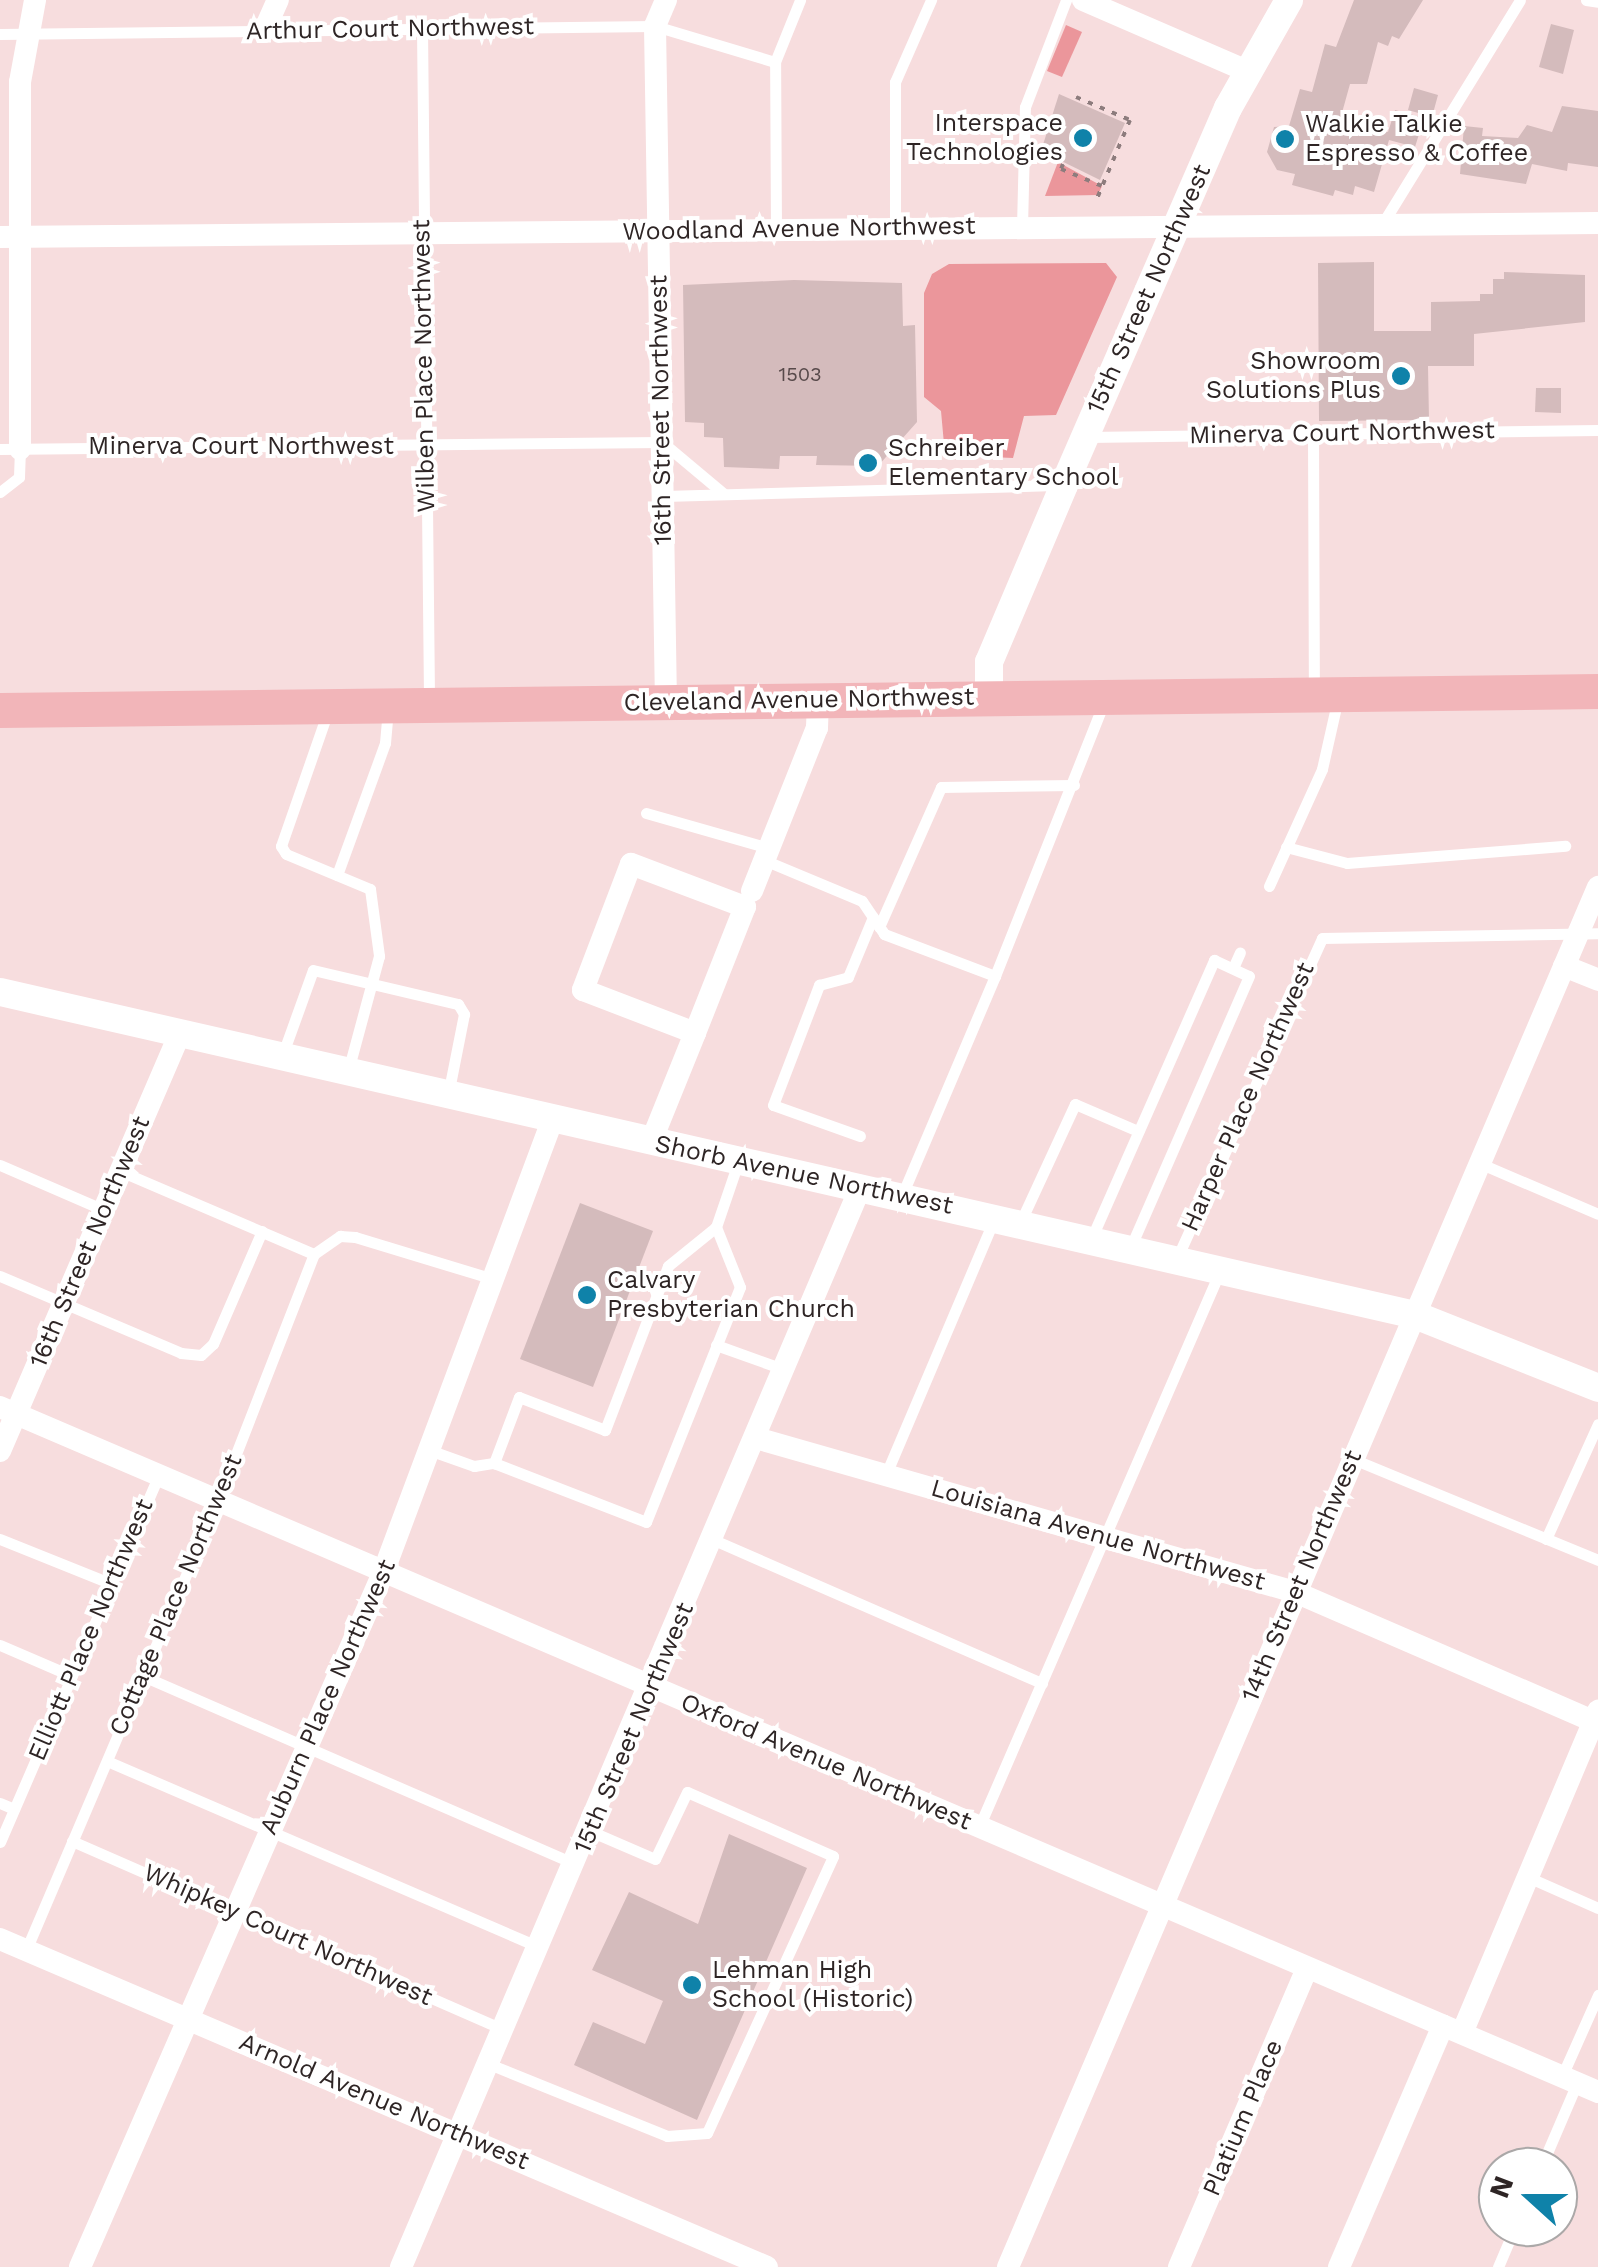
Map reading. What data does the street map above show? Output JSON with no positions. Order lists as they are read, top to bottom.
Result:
{
  "streets": {
    "main road": ["Cleveland Avenue Northwest"],
    "street": [
      "Woodland Avenue Northwest",
      "15th Street Northwest",
      "16th Street Northwest",
      "Shorb Avenue Northwest",
      "Louisiana Avenue Northwest",
      "14th Street Northwest",
      "Auburn Place Northwest",
      "Oxford Avenue Northwest",
      "Arnold Avenue Northwest",
      "Platium Place"
    ],
    "lane": [
      "Arthur Court Northwest",
      "Wilben Place Northwest",
      "Minerva Court Northwest",
      "Harper Place Northwest",
      "Cottage Place Northwest",
      "Elliott Place Northwest",
      "Whipkey Court Northwest"
    ]
  },
  "crossings": [
    ["Arthur Court Northwest", "Wilben Place Northwest"],
    ["Arthur Court Northwest", "16th Street Northwest"],
    ["Woodland Avenue Northwest", "15th Street Northwest"],
    ["Woodland Avenue Northwest", "Wilben Place Northwest"],
    ["Woodland Avenue Northwest", "16th Street Northwest"],
    ["15th Street Northwest", "Minerva Court Northwest"],
    ["15th Street Northwest", "Cleveland Avenue Northwest"],
    ["15th Street Northwest", "Shorb Avenue Northwest"],
    ["15th Street Northwest", "Louisiana Avenue Northwest"],
    ["15th Street Northwest", "Oxford Avenue Northwest"],
    ["15th Street Northwest", "Whipkey Court Northwest"],
    ["15th Street Northwest", "Arnold Avenue Northwest"],
    ["Wilben Place Northwest", "Minerva Court Northwest"],
    ["Wilben Place Northwest", "Cleveland Avenue Northwest"],
    ["16th Street Northwest", "Minerva Court Northwest"],
    ["16th Street Northwest", "Cleveland Avenue Northwest"],
    ["16th Street Northwest", "Shorb Avenue Northwest"],
    ["16th Street Northwest", "Oxford Avenue Northwest"],
    ["Harper Place Northwest", "Shorb Avenue Northwest"],
    ["Harper Place Northwest", "Louisiana Avenue Northwest"],
    ["Harper Place Northwest", "14th Street Northwest"],
    ["Harper Place Northwest", "Oxford Avenue Northwest"],
    ["Shorb Avenue Northwest", "14th Street Northwest"],
    ["Shorb Avenue Northwest", "Auburn Place Northwest"],
    ["Louisiana Avenue Northwest", "14th Street Northwest"],
    ["14th Street Northwest", "Oxford Avenue Northwest"],
    ["Cottage Place Northwest", "Auburn Place Northwest"],
    ["Cottage Place Northwest", "Oxford Avenue Northwest"],
    ["Cottage Place Northwest", "Whipkey Court Northwest"],
    ["Cottage Place Northwest", "Arnold Avenue Northwest"],
    ["Elliott Place Northwest", "Oxford Avenue Northwest"],
    ["Auburn Place Northwest", "Oxford Avenue Northwest"],
    ["Auburn Place Northwest", "Whipkey Court Northwest"],
    ["Auburn Place Northwest", "Arnold Avenue Northwest"],
    ["Oxford Avenue Northwest", "Platium Place"]
  ],
  "places": [
    "Interspace Technologies",
    "Walkie Talkie Espresso & Coffee",
    "Showroom Solutions Plus",
    "Schreiber Elementary School",
    "Calvary Presbyterian Church",
    "Lehman High School (Historic)"
  ],
  "house_numbers": ["1503"],
  "north": "left"
}
